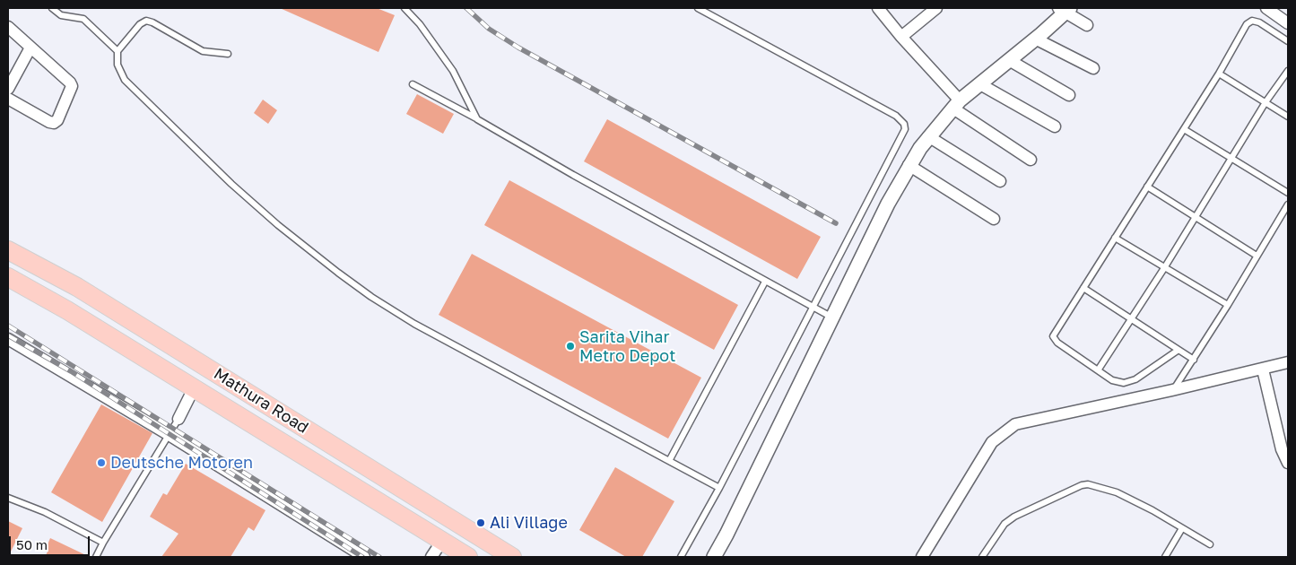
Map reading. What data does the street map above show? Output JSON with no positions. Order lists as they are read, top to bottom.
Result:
{
  "streets": {
    "highway": ["Mathura Road"]
  },
  "places": ["Sarita Vihar Metro Depot", "Deutsche Motoren", "Ali Village"],
  "scale_bar": "50 m"
}
